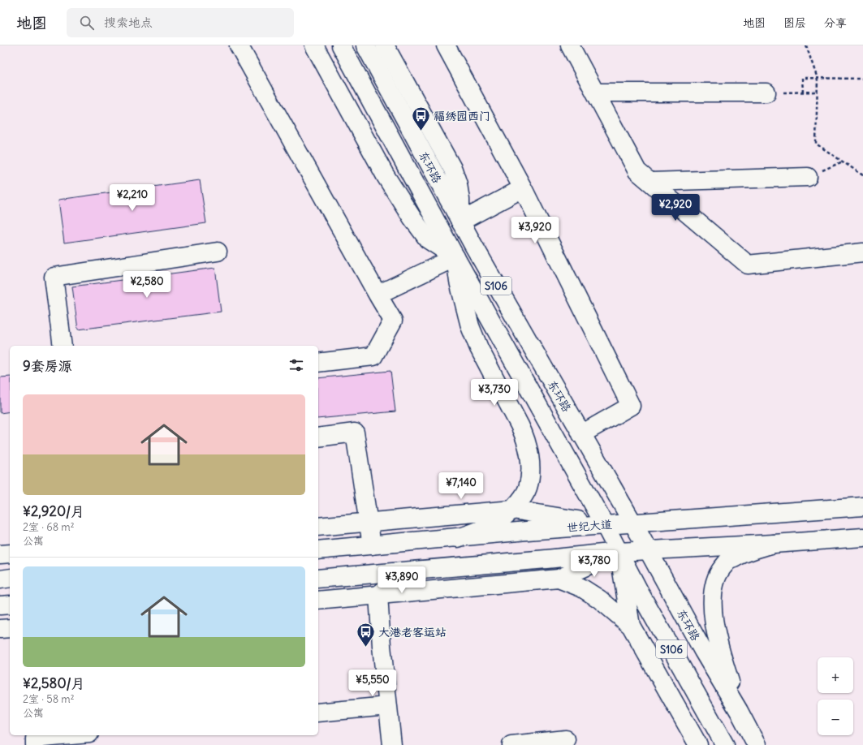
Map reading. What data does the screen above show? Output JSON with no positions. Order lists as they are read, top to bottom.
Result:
{
  "streets": {
    "main road": ["东环路", "S106", "世纪大道"]
  },
  "crossings": [
    ["东环路", "世纪大道"]
  ],
  "places": {
    "bus stop": ["福绣园西门", "大港老客运站"]
  },
  "page": {
    "header": "地图",
    "search": "搜索地点",
    "nav": ["地图", "图层", "分享"],
    "price": [
      "¥2,210",
      "¥2,920",
      "¥3,920",
      "¥2,580",
      "¥3,730",
      "¥7,140",
      "¥3,780",
      "¥3,890",
      "¥5,550"
    ],
    "heading": "9套房源",
    "list": [
      {
        "name": "¥2,920/月",
        "note": "2室 · 68 m² · 公寓"
      },
      {
        "name": "¥2,580/月",
        "note": "2室 · 58 m² · 公寓"
      }
    ],
    "map_buttons": ["+", "−"]
  }
}
